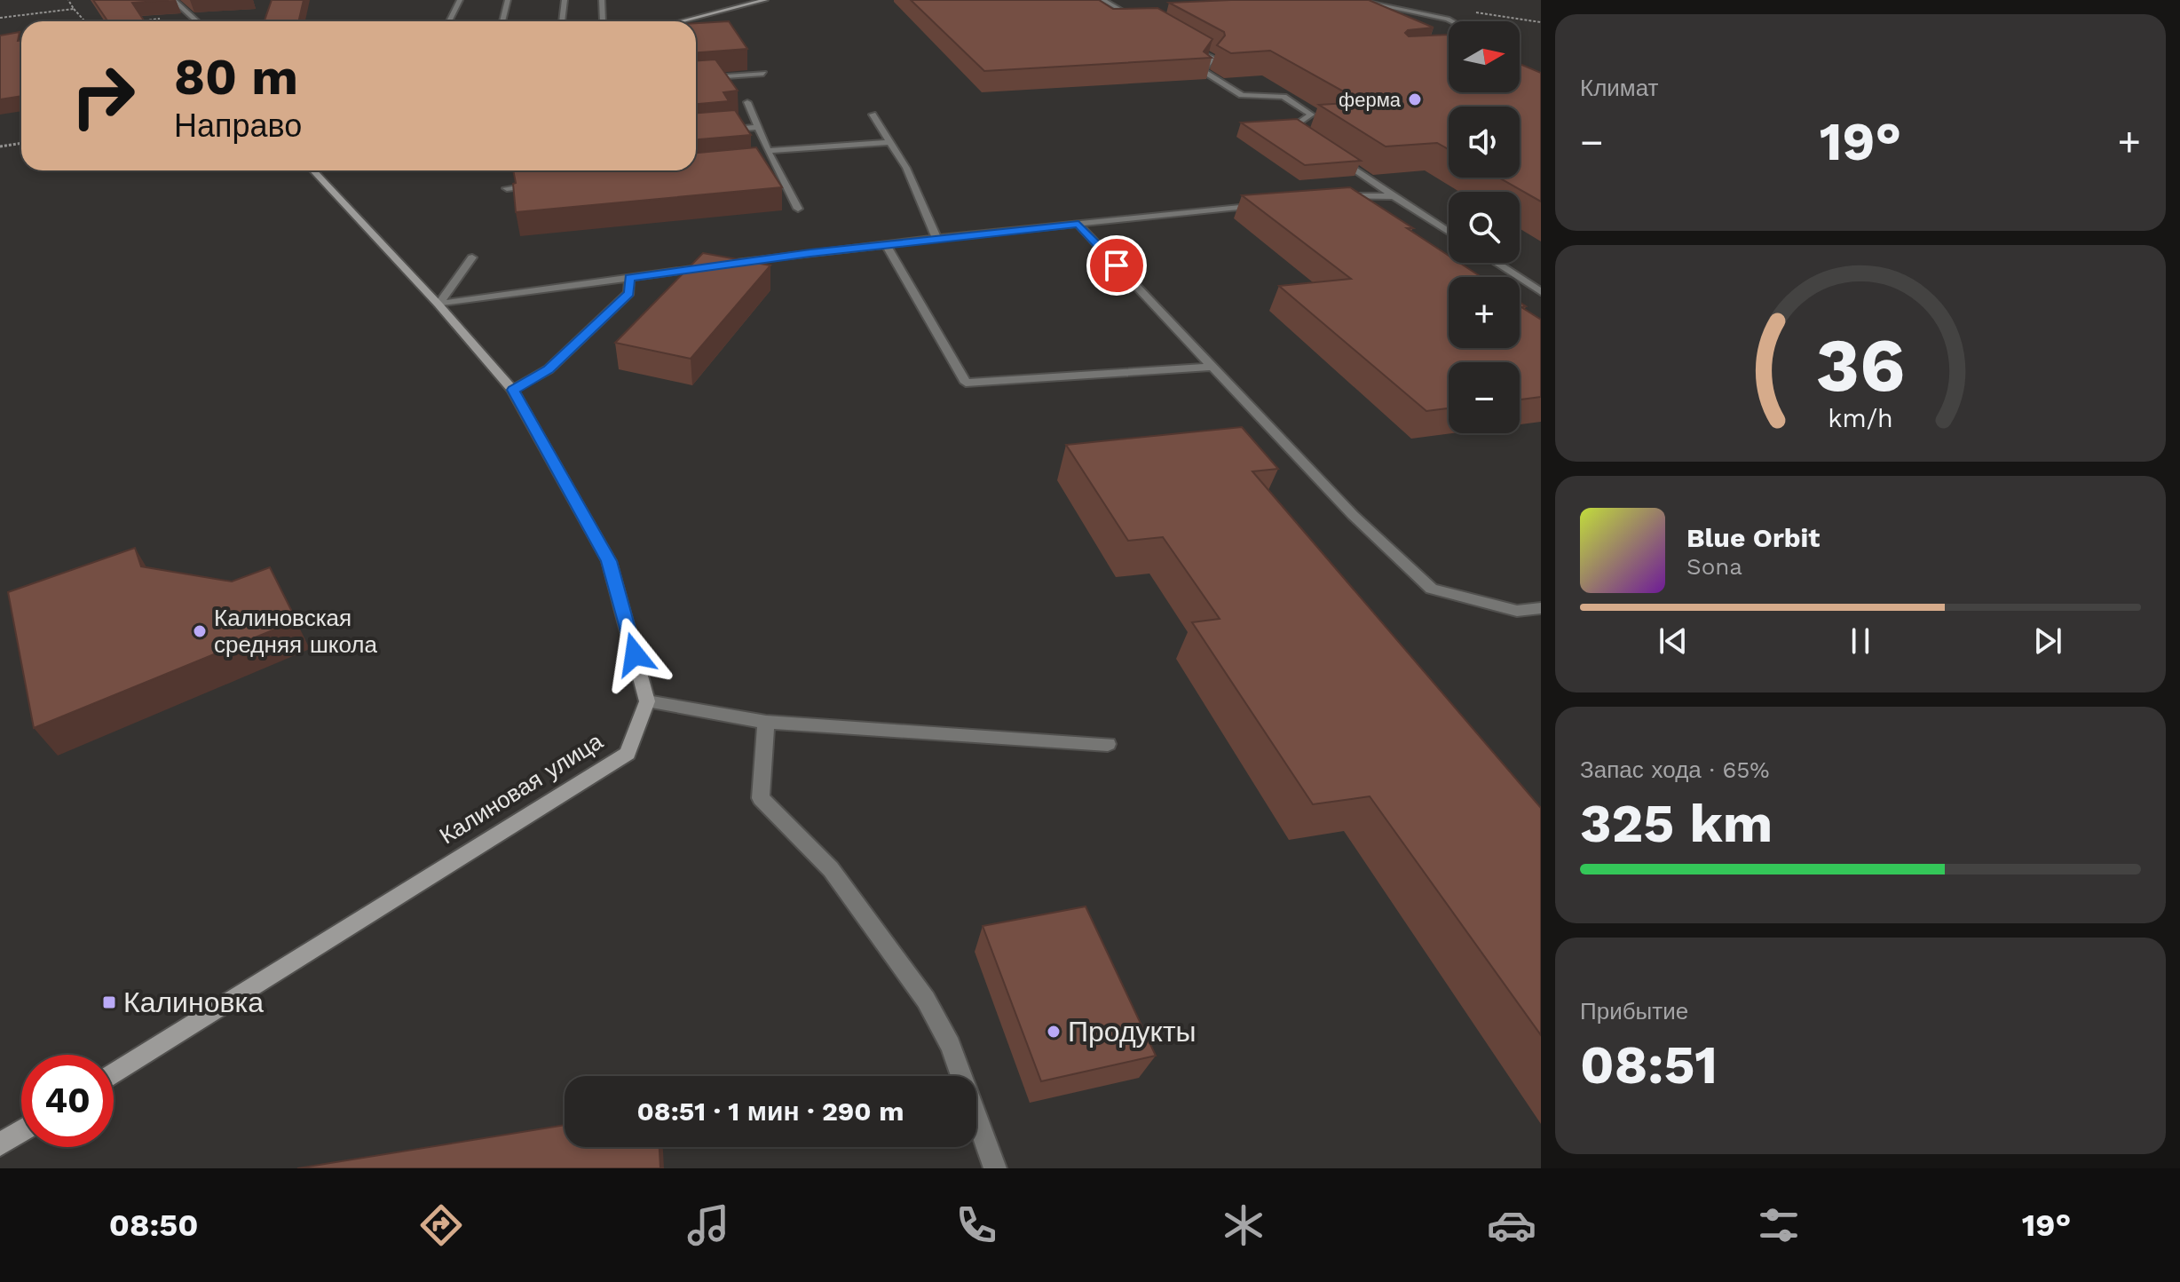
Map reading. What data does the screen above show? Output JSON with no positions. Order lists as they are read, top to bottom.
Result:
{
  "streets": {
    "street": ["Калиновая улица"]
  },
  "places": {
    "other": ["ферма", "Калиновская средняя школа", "Продукты"],
    "transit": ["Калиновка"]
  },
  "north": "right",
  "page": {
    "tile": [
      "Климат",
      ["Запас хода · 65%", "325 km"],
      ["Прибытие", "08:51"]
    ],
    "map_buttons": ["+", "−"],
    "turn": ["80 m", "Направо"],
    "heat": ["−", "19°", "+"],
    "song": ["Blue Orbit", "Sona"],
    "limit": "40",
    "trip": "08:51 · 1 мин · 290 m",
    "tabs": ["08:50", "19°"],
    "gauge": ["36", "km/h"]
  }
}
